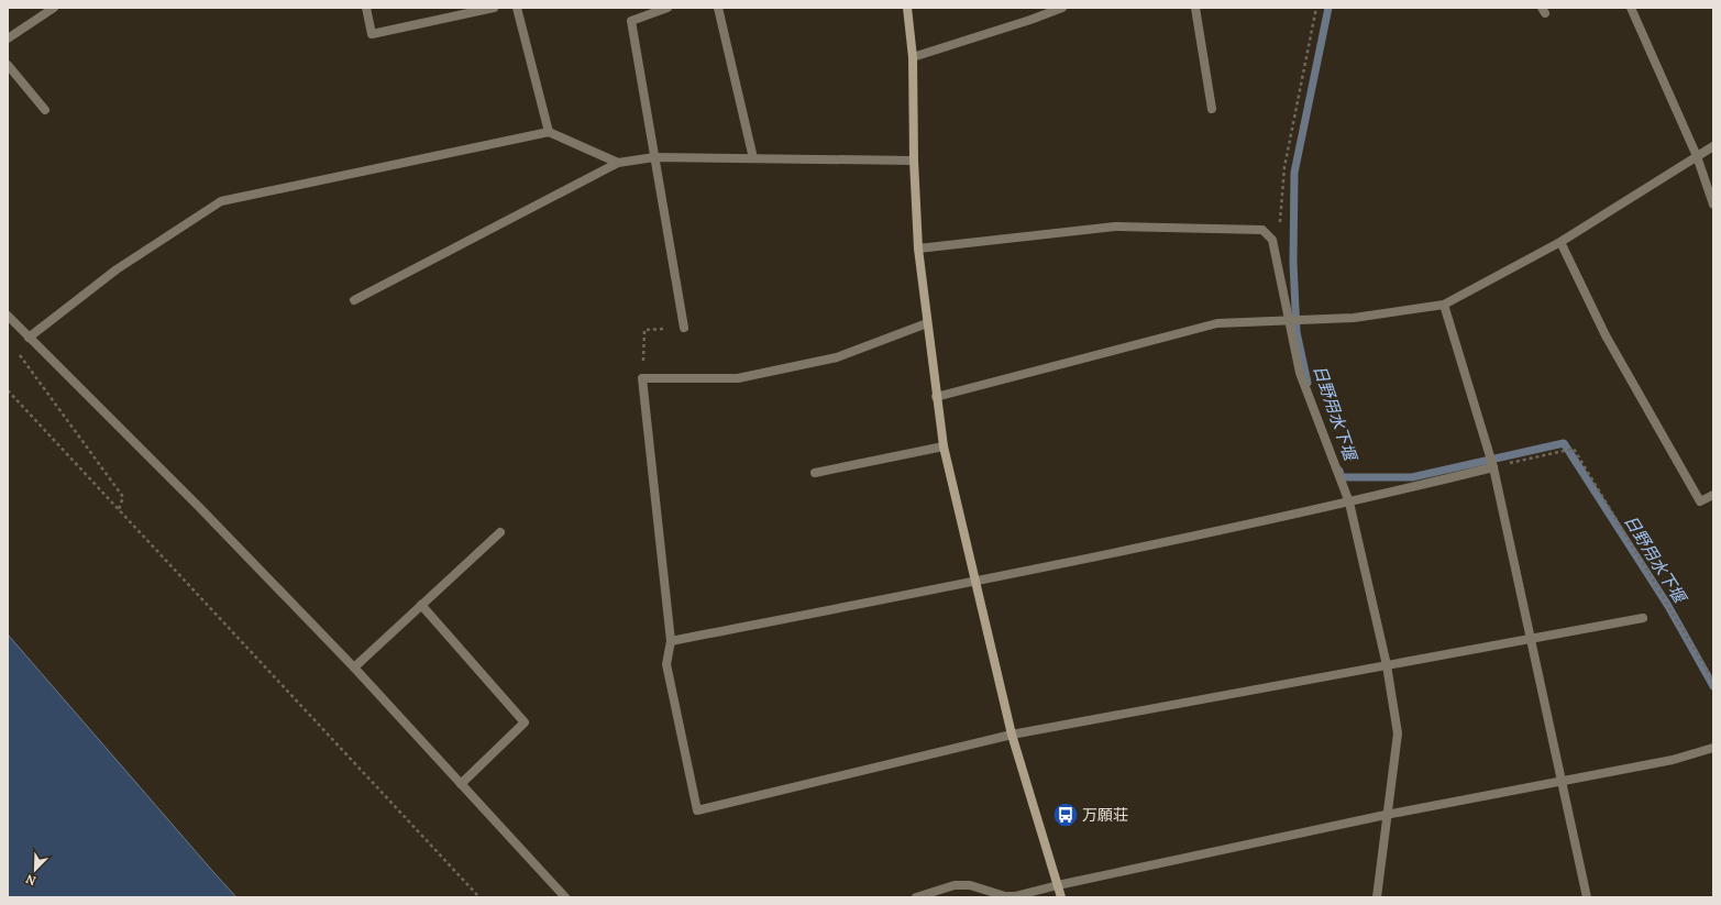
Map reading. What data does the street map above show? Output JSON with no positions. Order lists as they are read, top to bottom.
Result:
{
  "water": ["日野用水下堰"],
  "places": {
    "bus stop": ["万願荘"]
  },
  "north": "bottom left"
}
